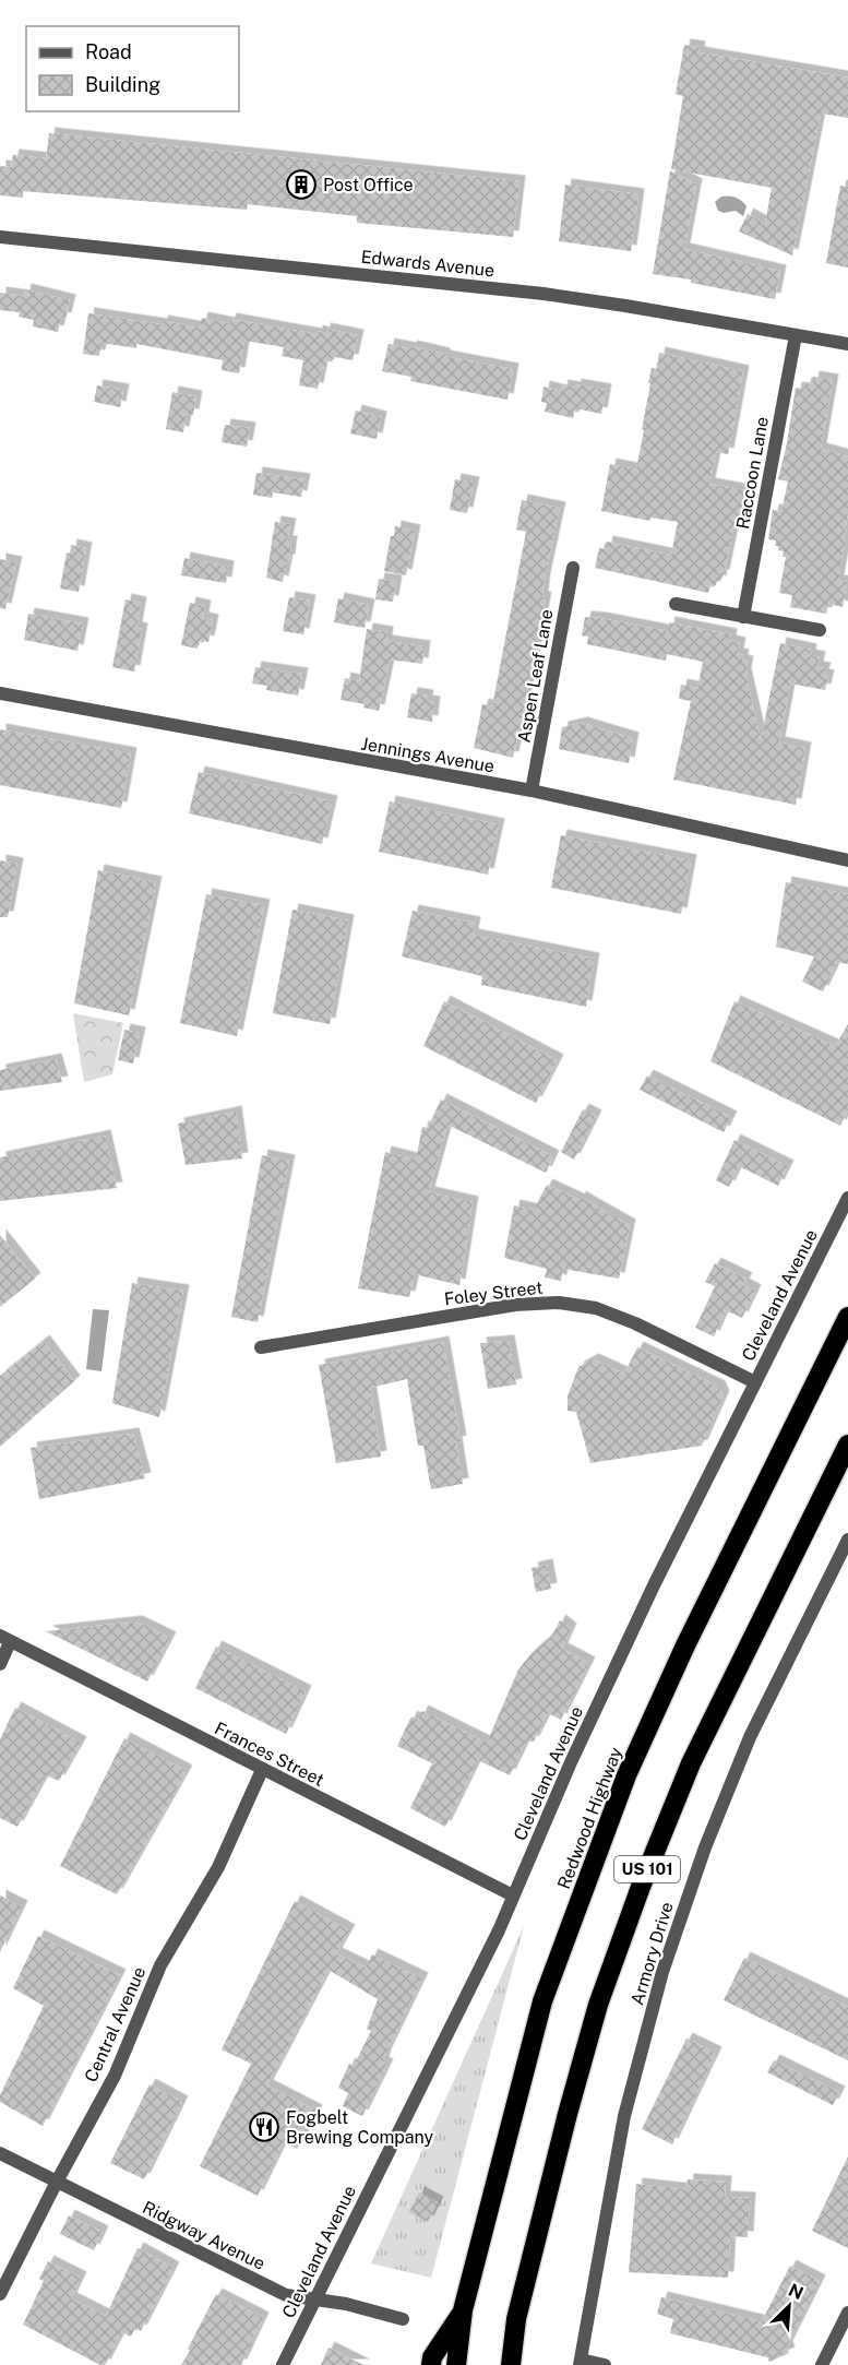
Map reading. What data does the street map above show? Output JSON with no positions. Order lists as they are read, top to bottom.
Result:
{
  "streets": {
    "highway": ["Redwood Highway", "US 101"],
    "street": [
      "Edwards Avenue",
      "Raccoon Lane",
      "Aspen Leaf Lane",
      "Jennings Avenue",
      "Foley Street",
      "Cleveland Avenue",
      "Frances Street",
      "Armory Drive",
      "Central Avenue",
      "Ridgway Avenue"
    ]
  },
  "crossings": [
    ["Edwards Avenue", "Raccoon Lane"],
    ["Aspen Leaf Lane", "Jennings Avenue"],
    ["Foley Street", "Cleveland Avenue"],
    ["Cleveland Avenue", "Frances Street"],
    ["Cleveland Avenue", "Ridgway Avenue"],
    ["Frances Street", "Central Avenue"],
    ["Central Avenue", "Ridgway Avenue"]
  ],
  "places": {
    "building": ["Post Office"],
    "restaurant": ["Fogbelt Brewing Company"]
  },
  "legend": ["Road", "Building"],
  "north": "top right"
}
